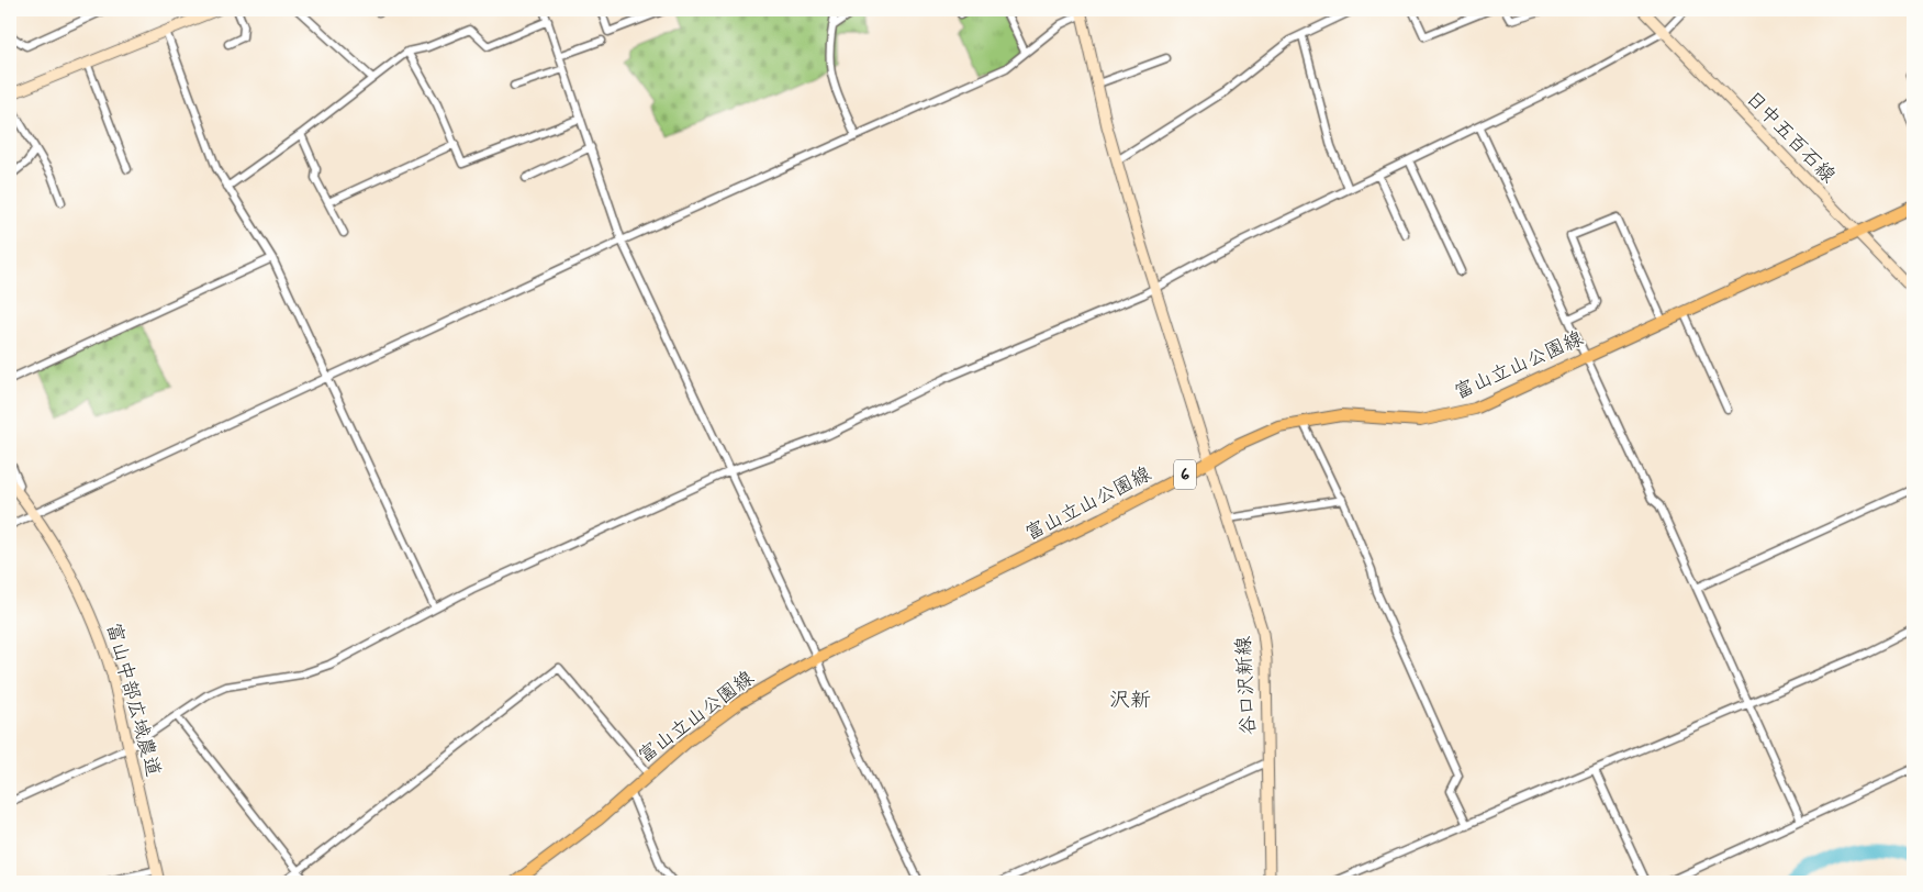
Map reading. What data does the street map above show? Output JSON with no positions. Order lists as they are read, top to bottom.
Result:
{
  "streets": {
    "main road": ["富山立山公園線", "6"],
    "street": ["日中五百石線", "谷口沢新線", "富山中部広域農道"]
  },
  "crossings": [
    ["日中五百石線", "富山立山公園線"],
    ["富山立山公園線", "谷口沢新線"]
  ],
  "districts": ["沢新"]
}
